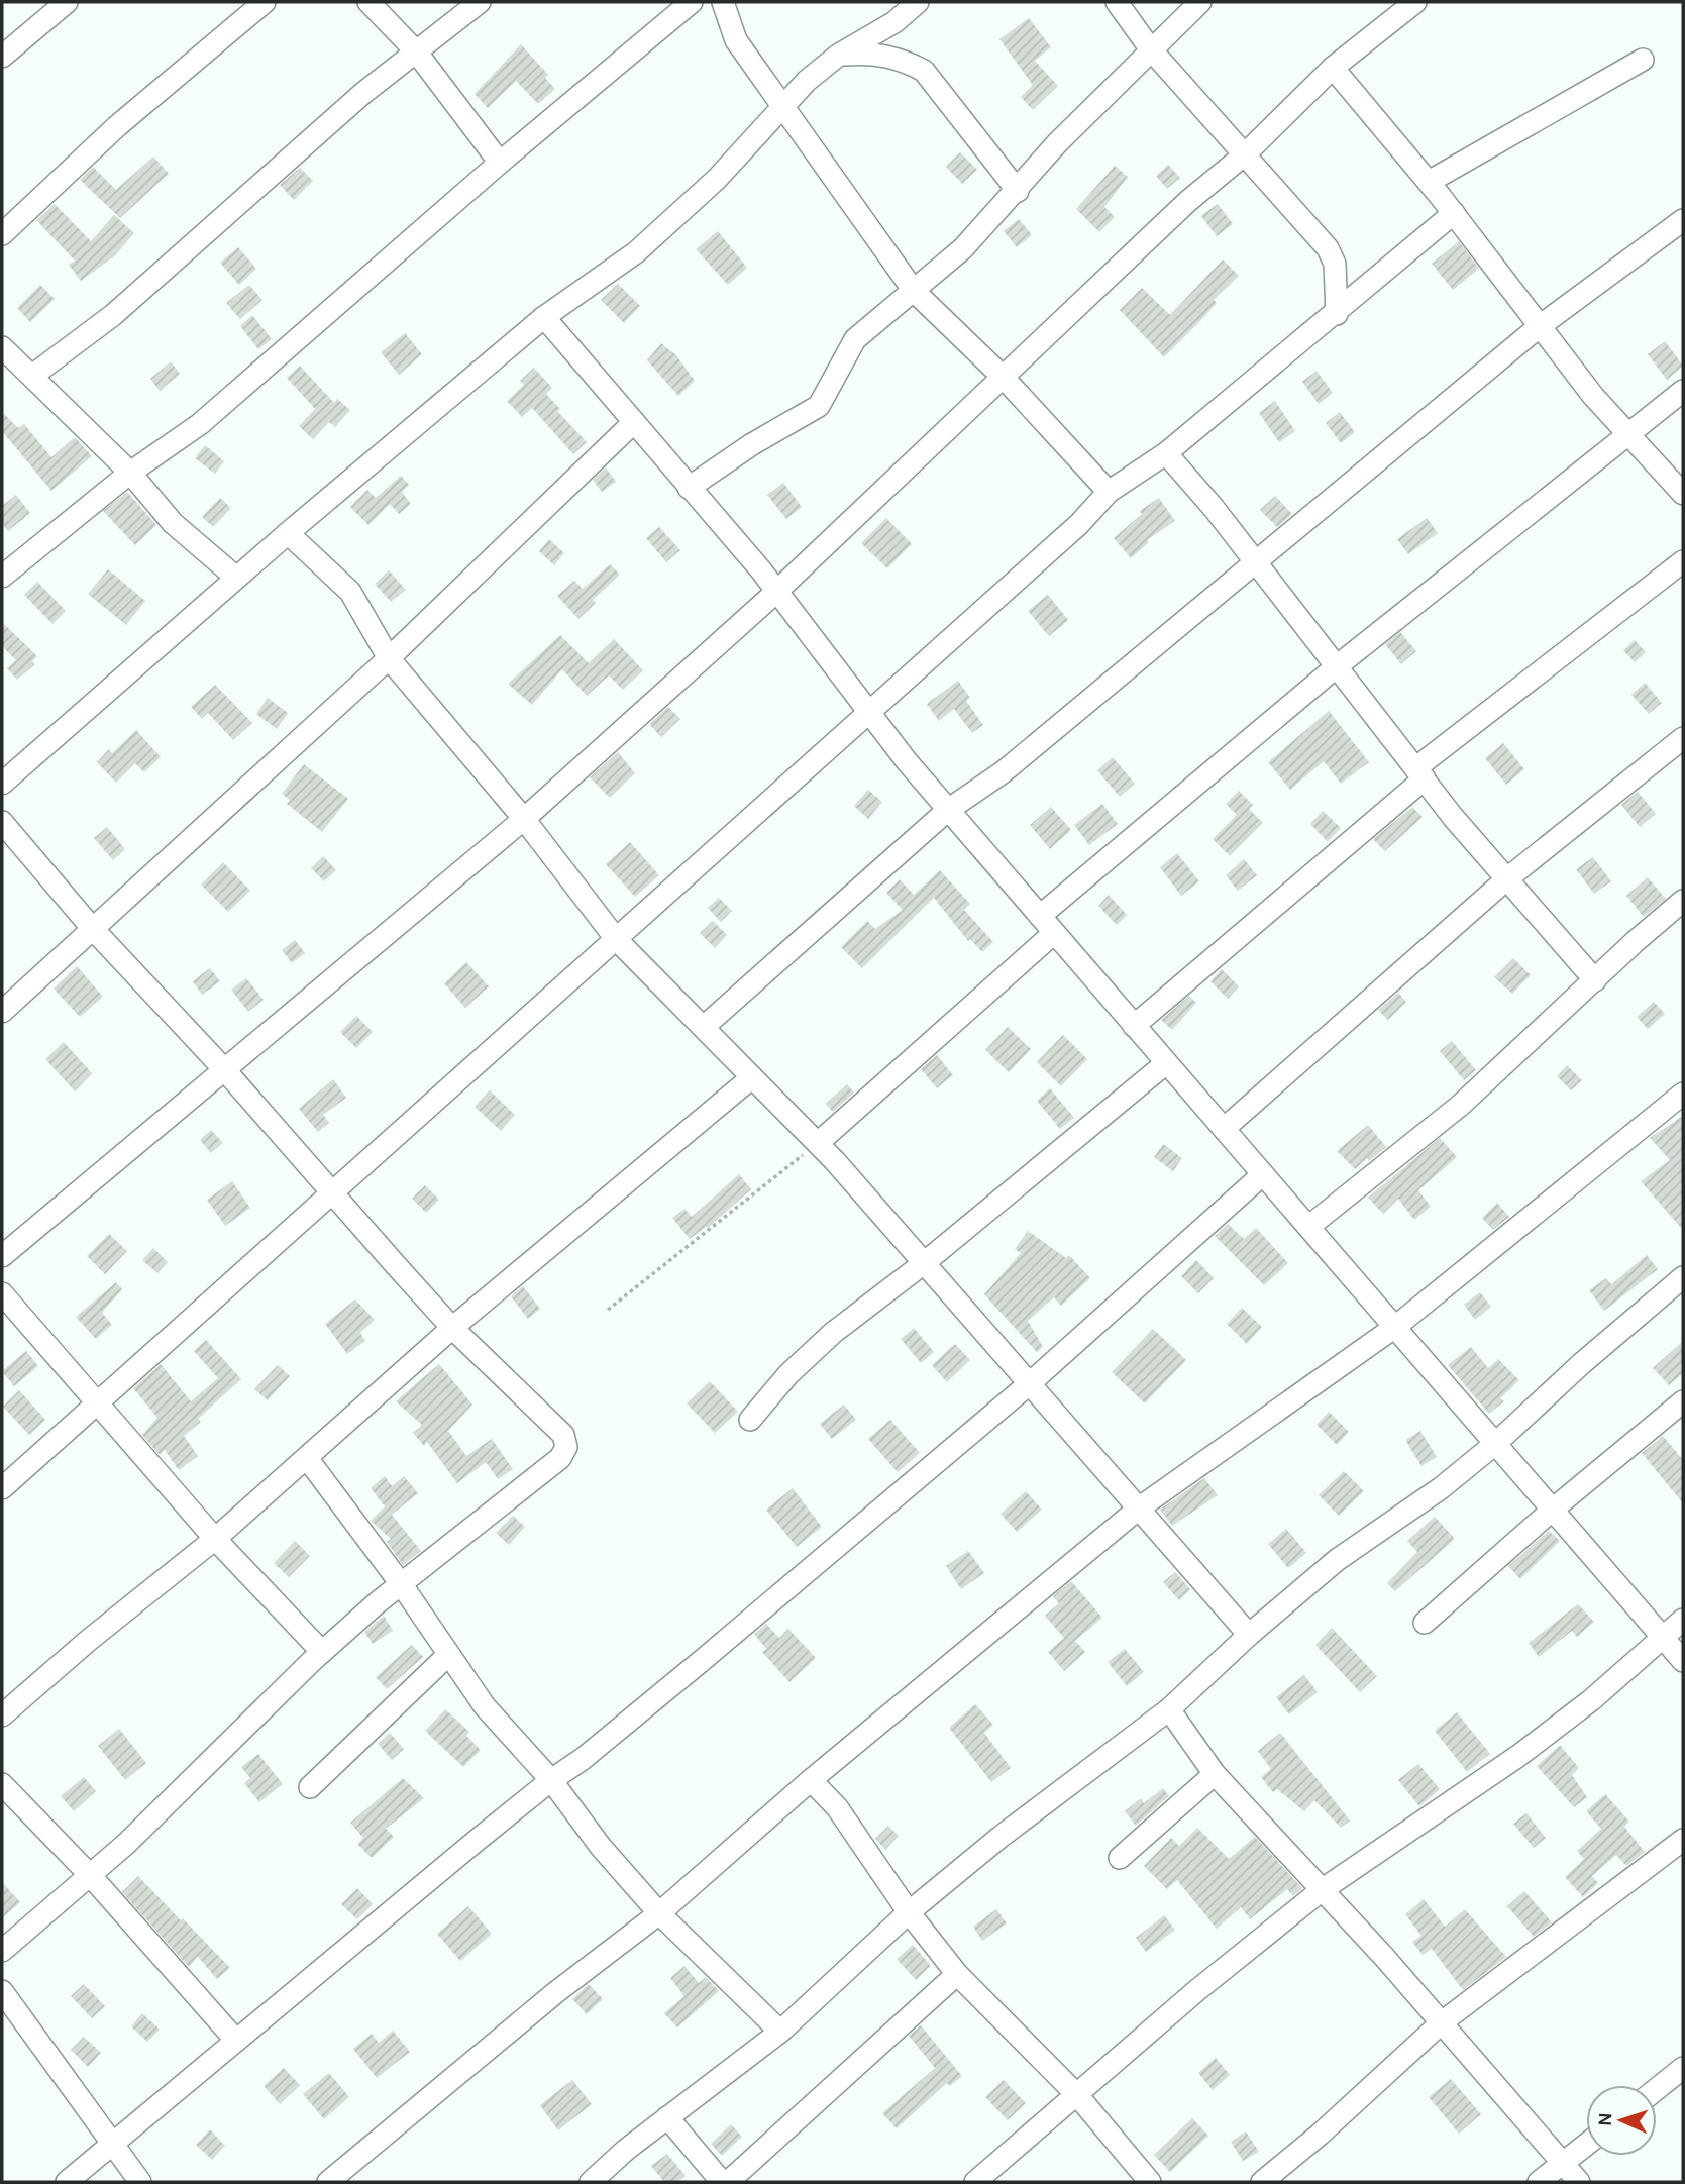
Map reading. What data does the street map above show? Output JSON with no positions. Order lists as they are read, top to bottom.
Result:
{
  "north": "left"
}
